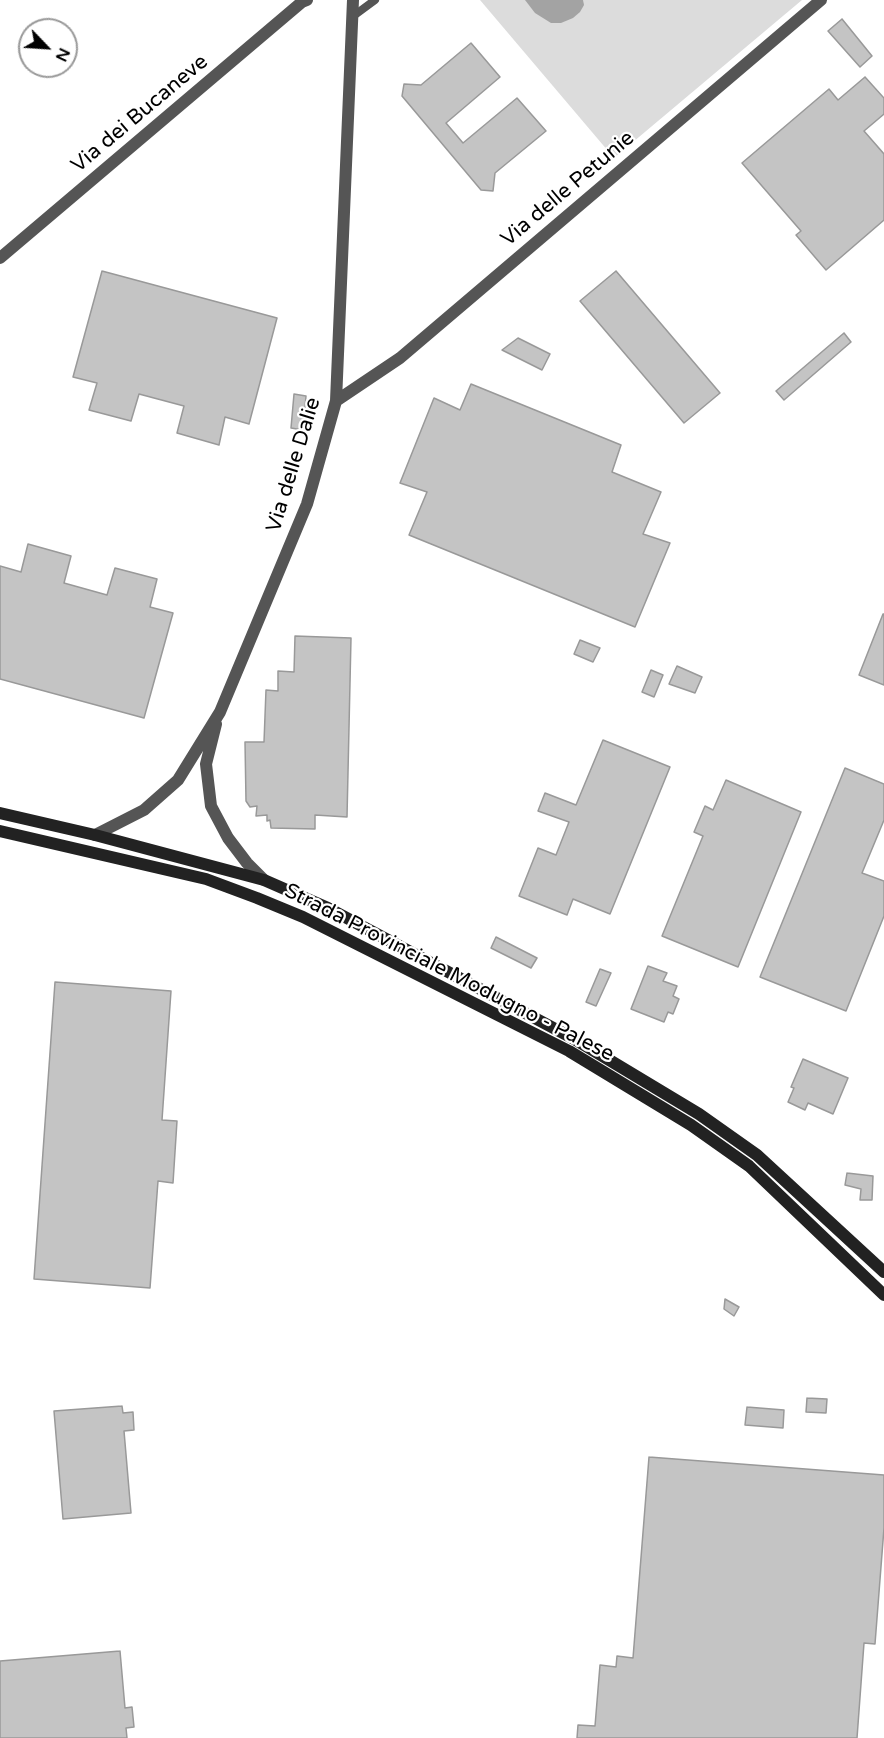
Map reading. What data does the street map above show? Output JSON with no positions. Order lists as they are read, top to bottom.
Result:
{
  "streets": {
    "main road": ["Strada Provinciale Modugno - Palese"],
    "street": ["Via dei Bucaneve", "Via delle Petunie", "Via delle Dalie"]
  },
  "crossings": [
    ["Via delle Petunie", "Via delle Dalie"],
    ["Via delle Dalie", "Strada Provinciale Modugno - Palese"]
  ],
  "north": "bottom right"
}
